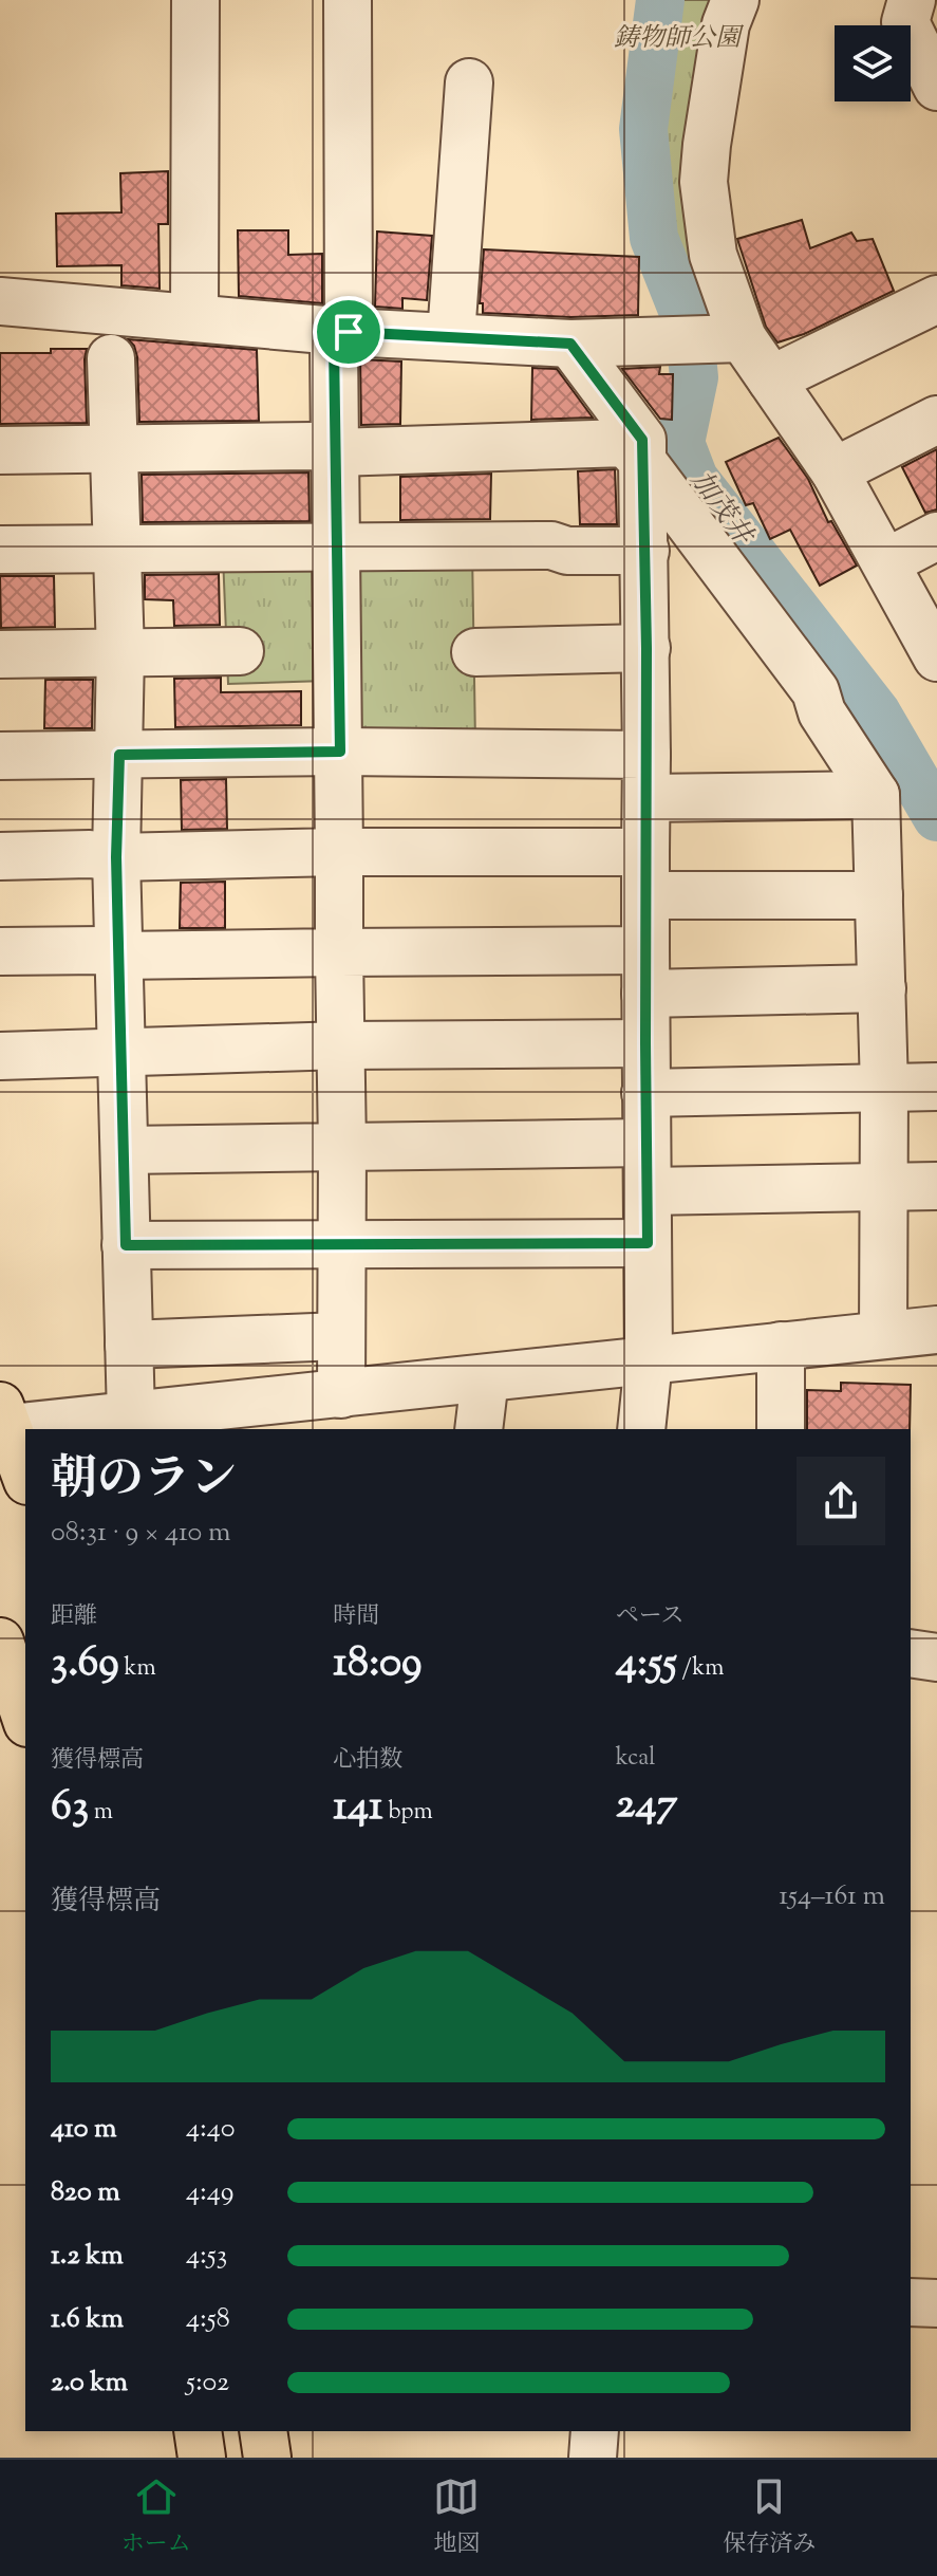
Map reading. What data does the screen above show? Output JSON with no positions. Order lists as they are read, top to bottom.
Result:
{
  "water": ["加茂井"],
  "parks": ["鋳物師公園"],
  "page": {
    "heading": ["朝のラン", "08:31 · 9 × 410 m"],
    "stats": [
      ["距離", "3.69 km"],
      ["時間", "18:09"],
      ["ペース", "4:55 /km"],
      ["獲得標高", "63 m"],
      ["心拍数", "141 bpm"],
      ["kcal", "247"]
    ],
    "chart": ["獲得標高", "154–161 m"],
    "list": [
      {
        "name": "410 m",
        "note": "4:40"
      },
      {
        "name": "820 m",
        "note": "4:49"
      },
      {
        "name": "1.2 km",
        "note": "4:53"
      },
      {
        "name": "1.6 km",
        "note": "4:58"
      },
      {
        "name": "2.0 km",
        "note": "5:02"
      }
    ],
    "tabs": ["ホーム", "地図", "保存済み"]
  }
}
